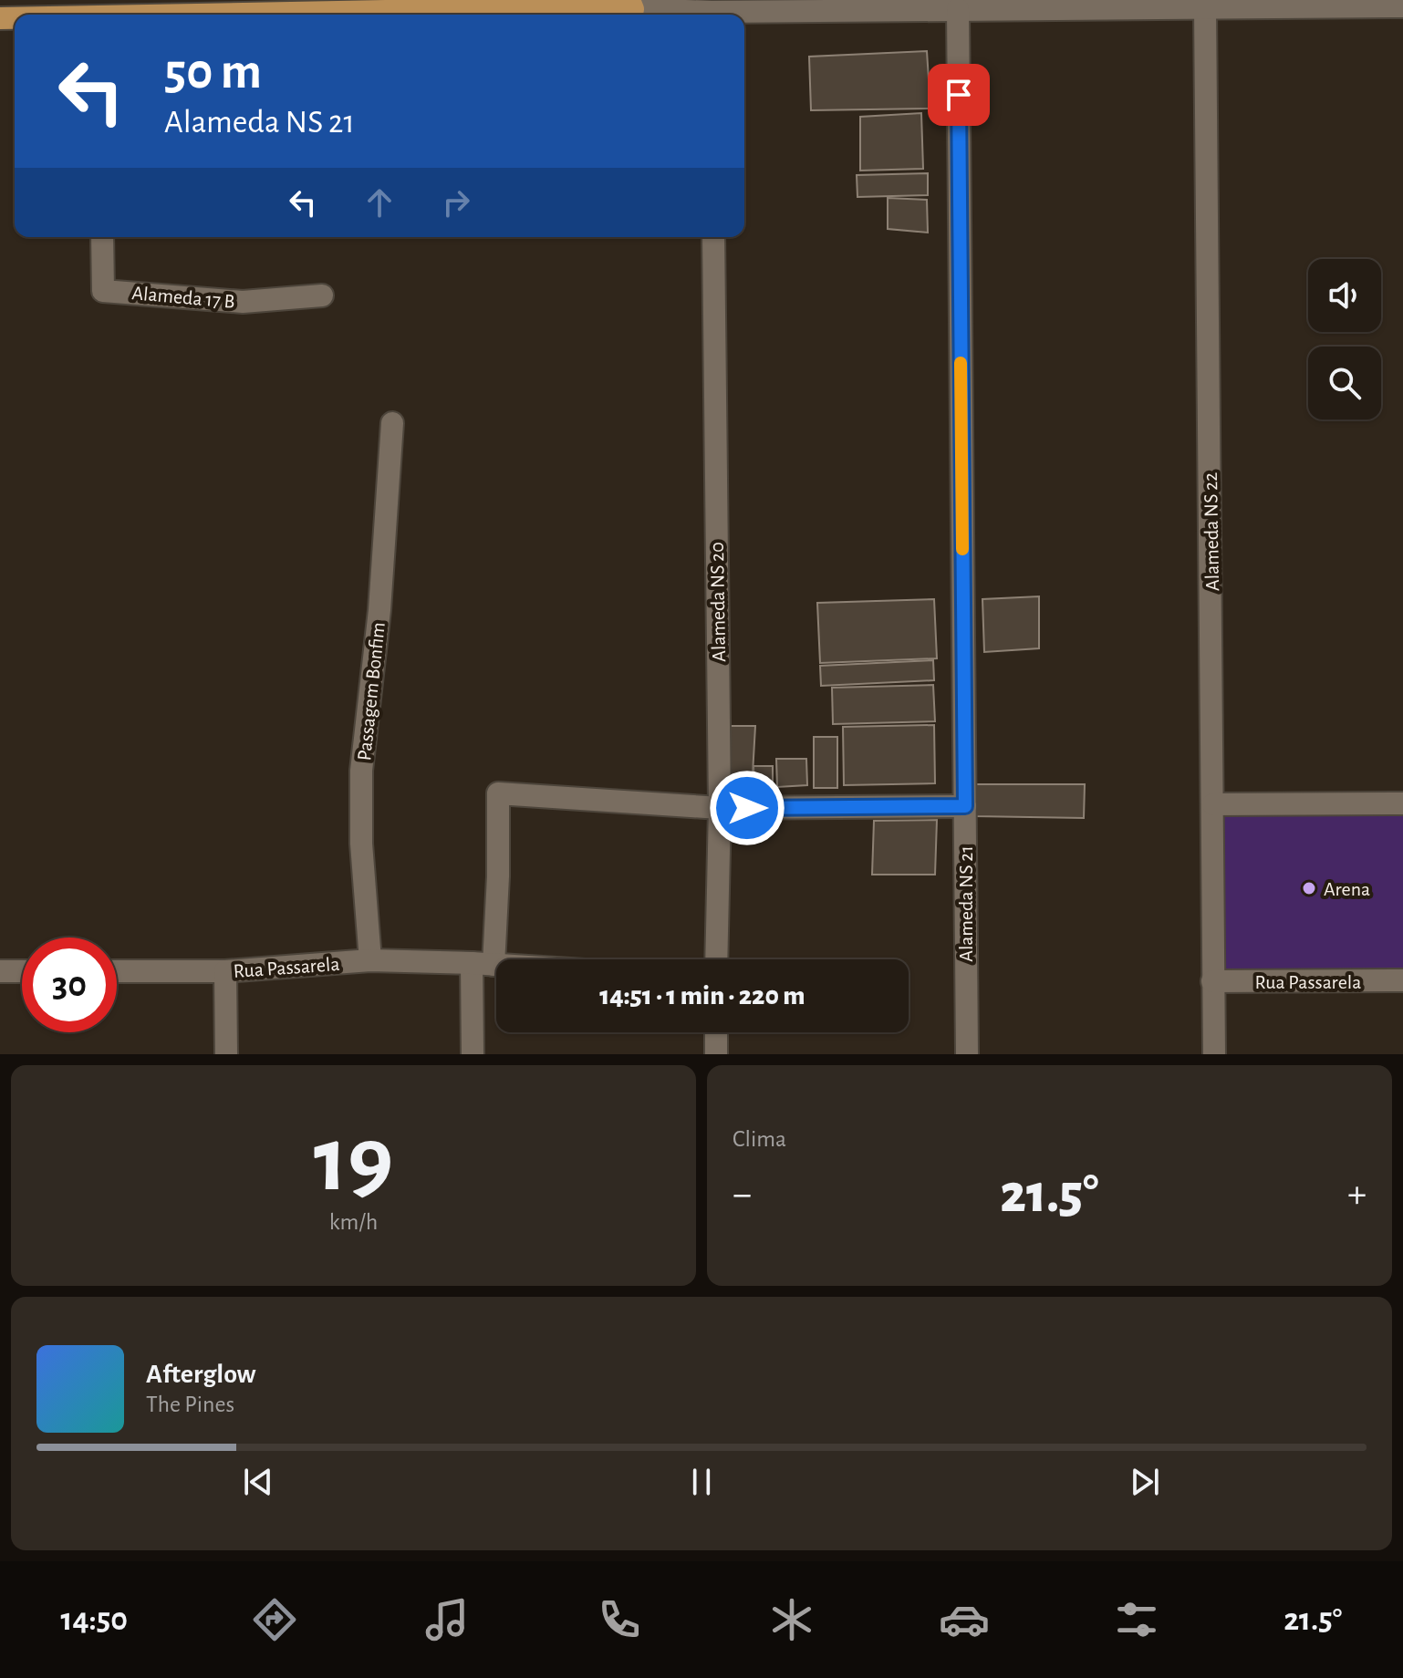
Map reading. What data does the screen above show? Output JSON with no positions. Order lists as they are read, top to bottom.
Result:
{
  "streets": {
    "street": [
      "Alameda 17 B",
      "Alameda NS 22",
      "Alameda NS 20",
      "Passagem Bonfim",
      "Alameda NS 21",
      "Rua Passarela"
    ]
  },
  "crossings": [
    ["Alameda NS 22", "Rua Passarela"],
    ["Passagem Bonfim", "Rua Passarela"]
  ],
  "places": ["Arena"],
  "page": {
    "turn": ["50 m", "Alameda NS 21"],
    "limit": "30",
    "trip": "14:51 · 1 min · 220 m",
    "tile": [
      ["19", "km/h"],
      "Clima"
    ],
    "heat": ["−", "21.5°", "+"],
    "song": ["Afterglow", "The Pines"],
    "tabs": ["14:50", "21.5°"]
  }
}
